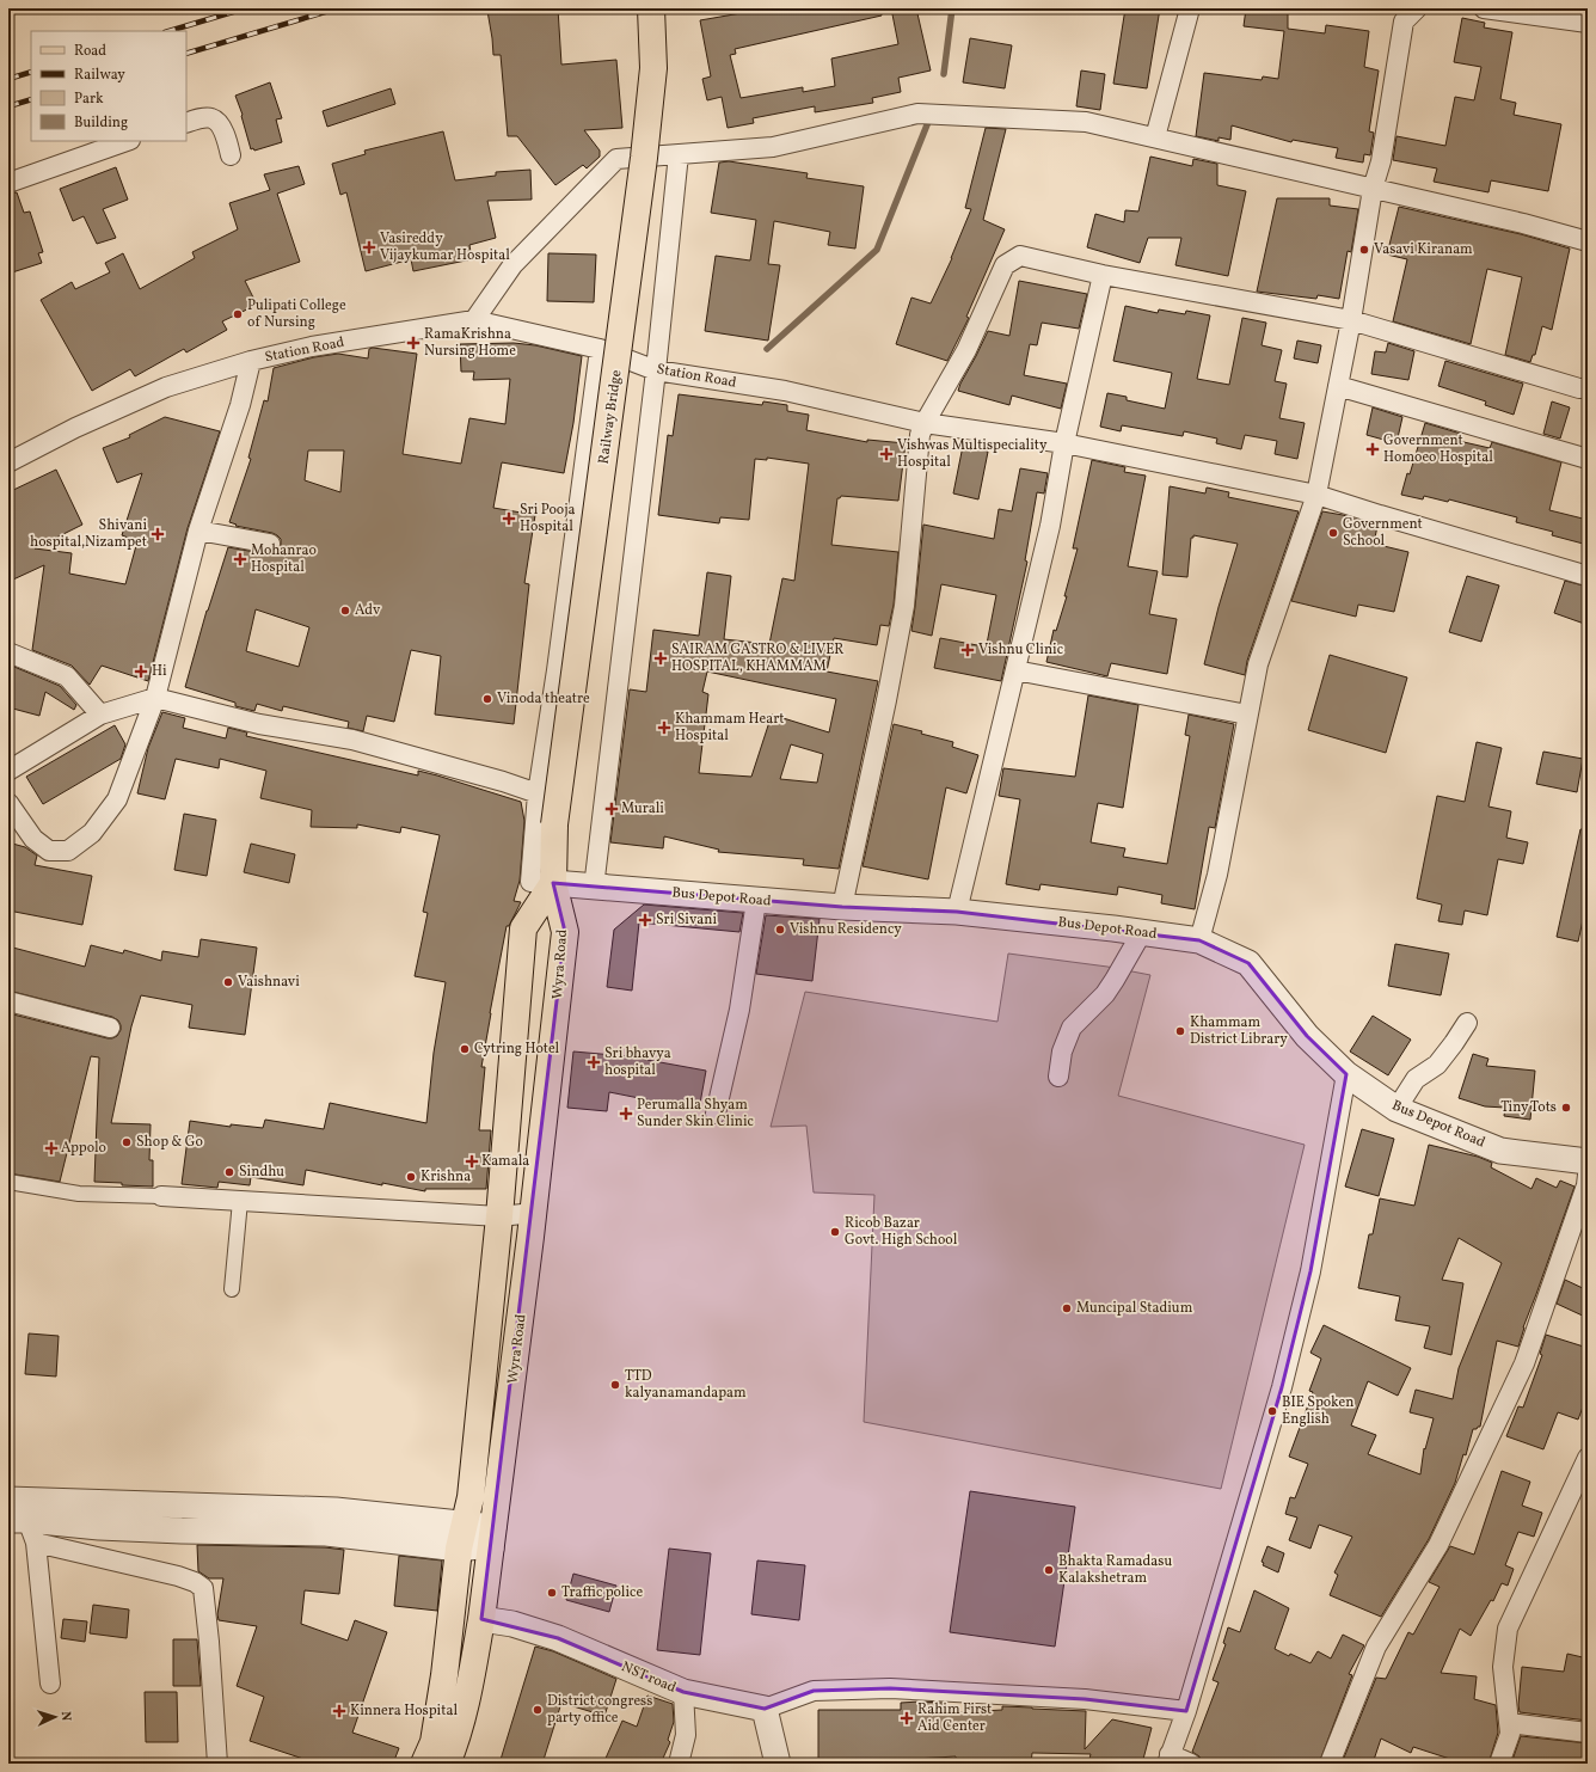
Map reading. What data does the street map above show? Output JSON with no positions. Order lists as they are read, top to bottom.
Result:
{
  "streets": {
    "main road": ["Railway Bridge", "Wyra Road"],
    "street": ["Station Road", "Bus Depot Road", "NST road"]
  },
  "crossings": [
    ["Railway Bridge", "Bus Depot Road"],
    ["Railway Bridge", "Wyra Road"],
    ["Bus Depot Road", "Wyra Road"],
    ["Wyra Road", "NST road"]
  ],
  "places": {
    "health": [
      "Vasireddy Vijaykumar Hospital",
      "RamaKrishna Nursing Home",
      "Government Homoeo Hospital",
      "Vishwas Multispeciality Hospital",
      "Sri Pooja Hospital",
      "Shivani hospital,Nizampet",
      "Mohanrao Hospital",
      "Vishnu Clinic",
      "SAIRAM GASTRO & LIVER HOSPITAL, KHAMMAM",
      "Hi",
      "Khammam Heart Hospital",
      "Murali",
      "Sri Sivani",
      "Sri bhavya hospital",
      "Perumalla Shyam Sunder Skin Clinic",
      "Appolo",
      "Kamala",
      "Kinnera Hospital",
      "Rahim First Aid Center"
    ],
    "other": [
      "Vasavi Kiranam",
      "Pulipati College of Nursing",
      "Government School",
      "Adv",
      "Vinoda theatre",
      "Vishnu Residency",
      "Vaishnavi",
      "Khammam District Library",
      "Cytring Hotel",
      "Tiny Tots",
      "Shop & Go",
      "Sindhu",
      "Krishna",
      "Ricob Bazar Govt. High School",
      "Muncipal Stadium",
      "TTD kalyanamandapam",
      "BIE Spoken English",
      "Bhakta Ramadasu Kalakshetram",
      "Traffic police",
      "District congress party office"
    ]
  },
  "legend": [
    "Road",
    "Railway",
    "Park",
    "Building"
  ],
  "north": "right"
}
